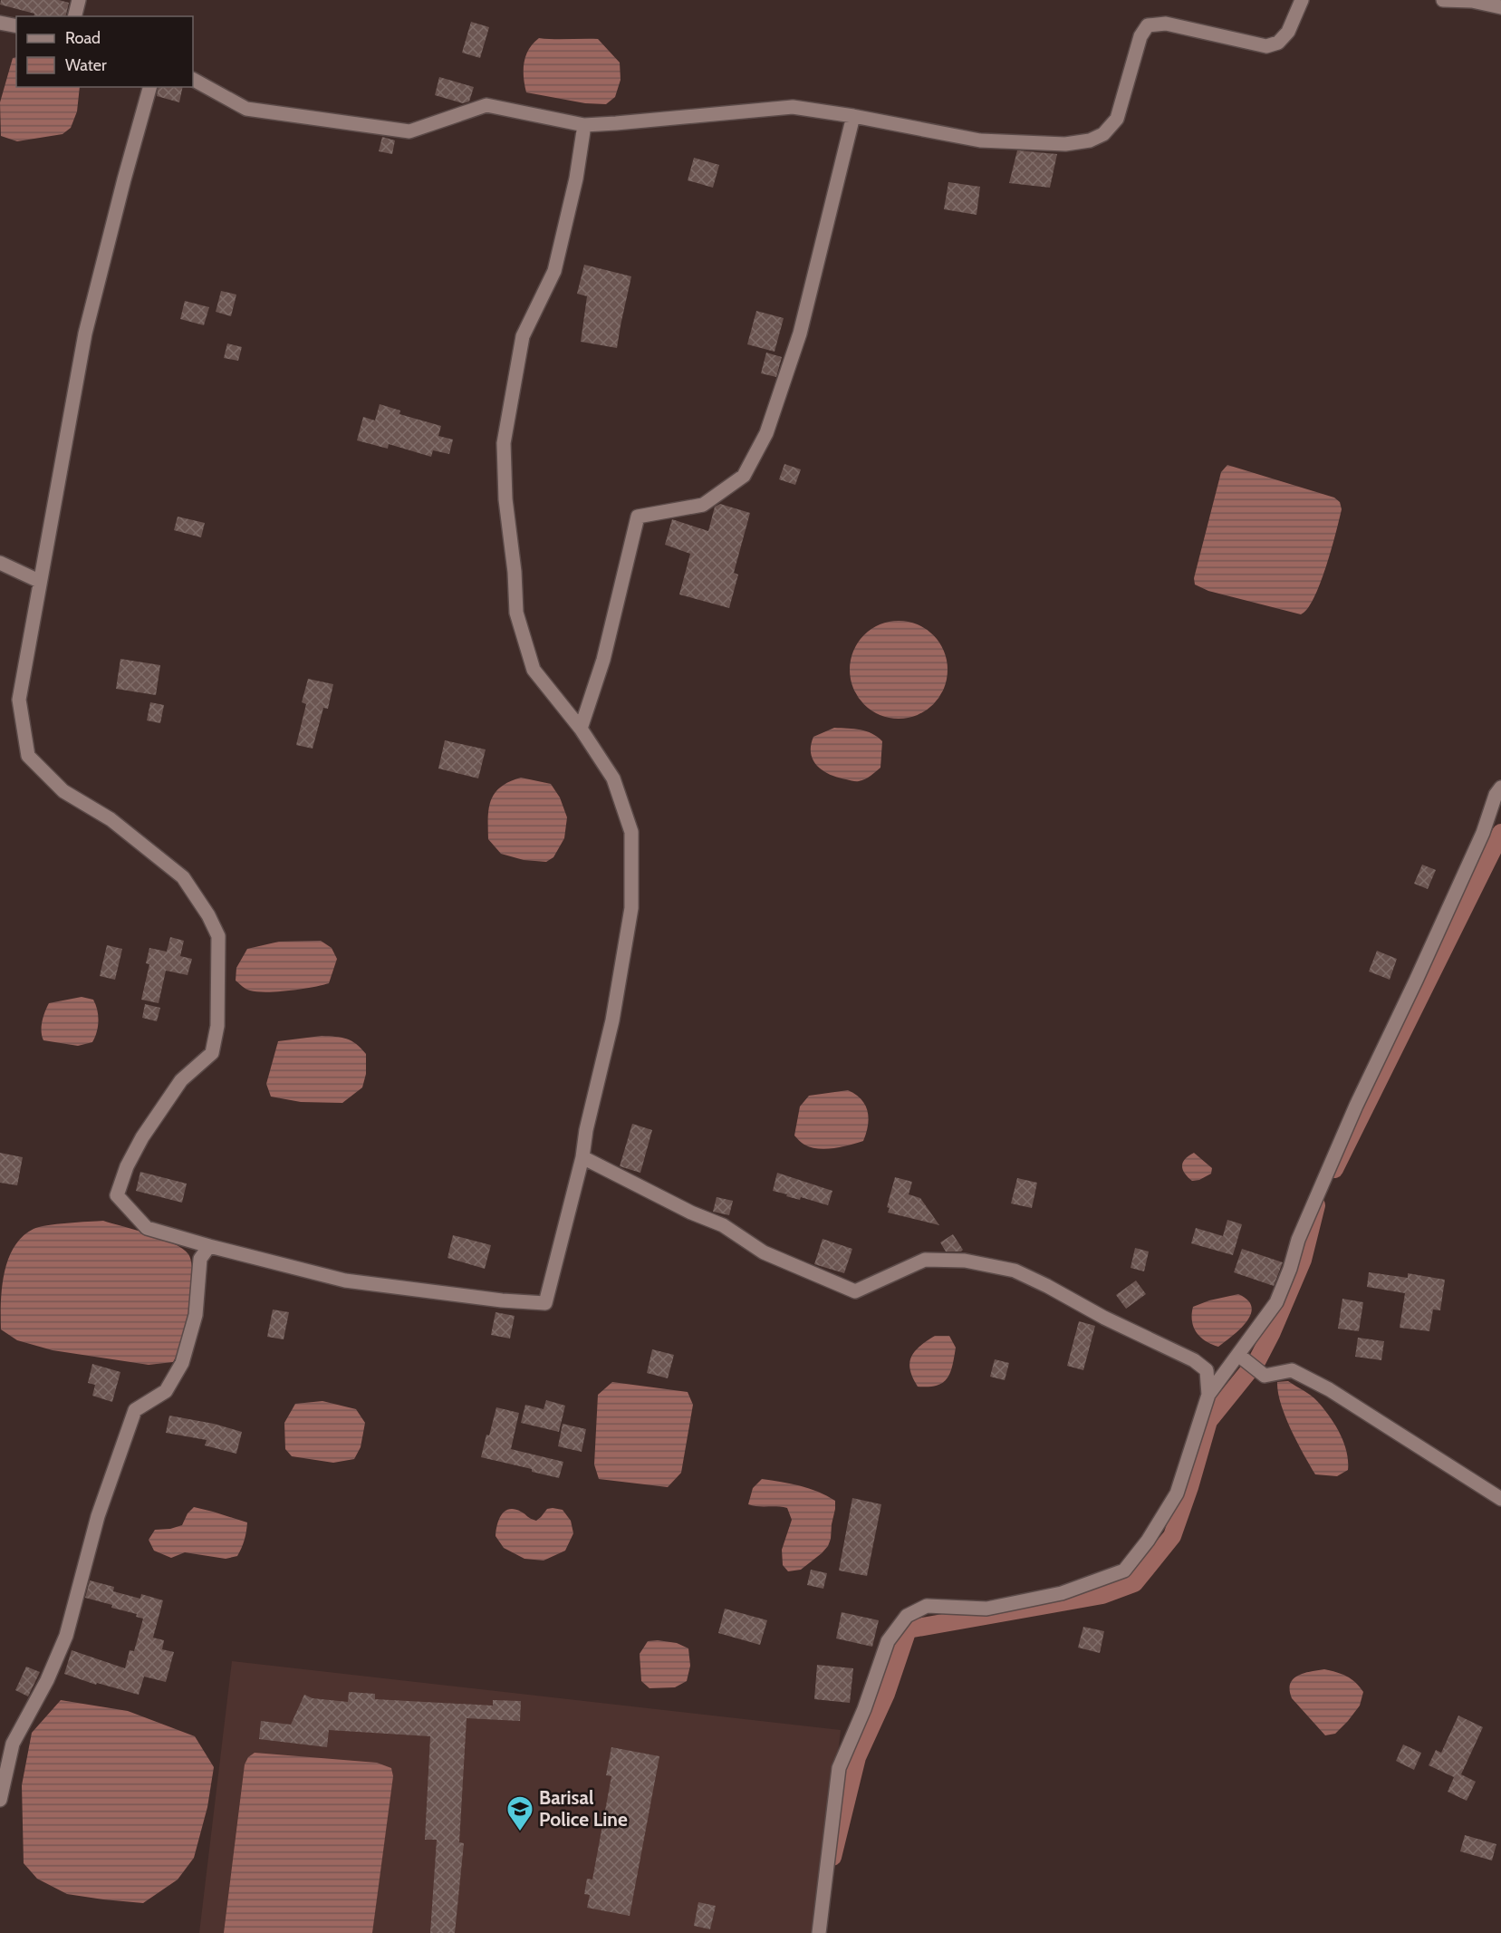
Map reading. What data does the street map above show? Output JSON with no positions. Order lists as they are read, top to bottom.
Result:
{
  "places": {
    "school or university": ["Barisal Police Line"]
  },
  "legend": ["Road", "Water"]
}
